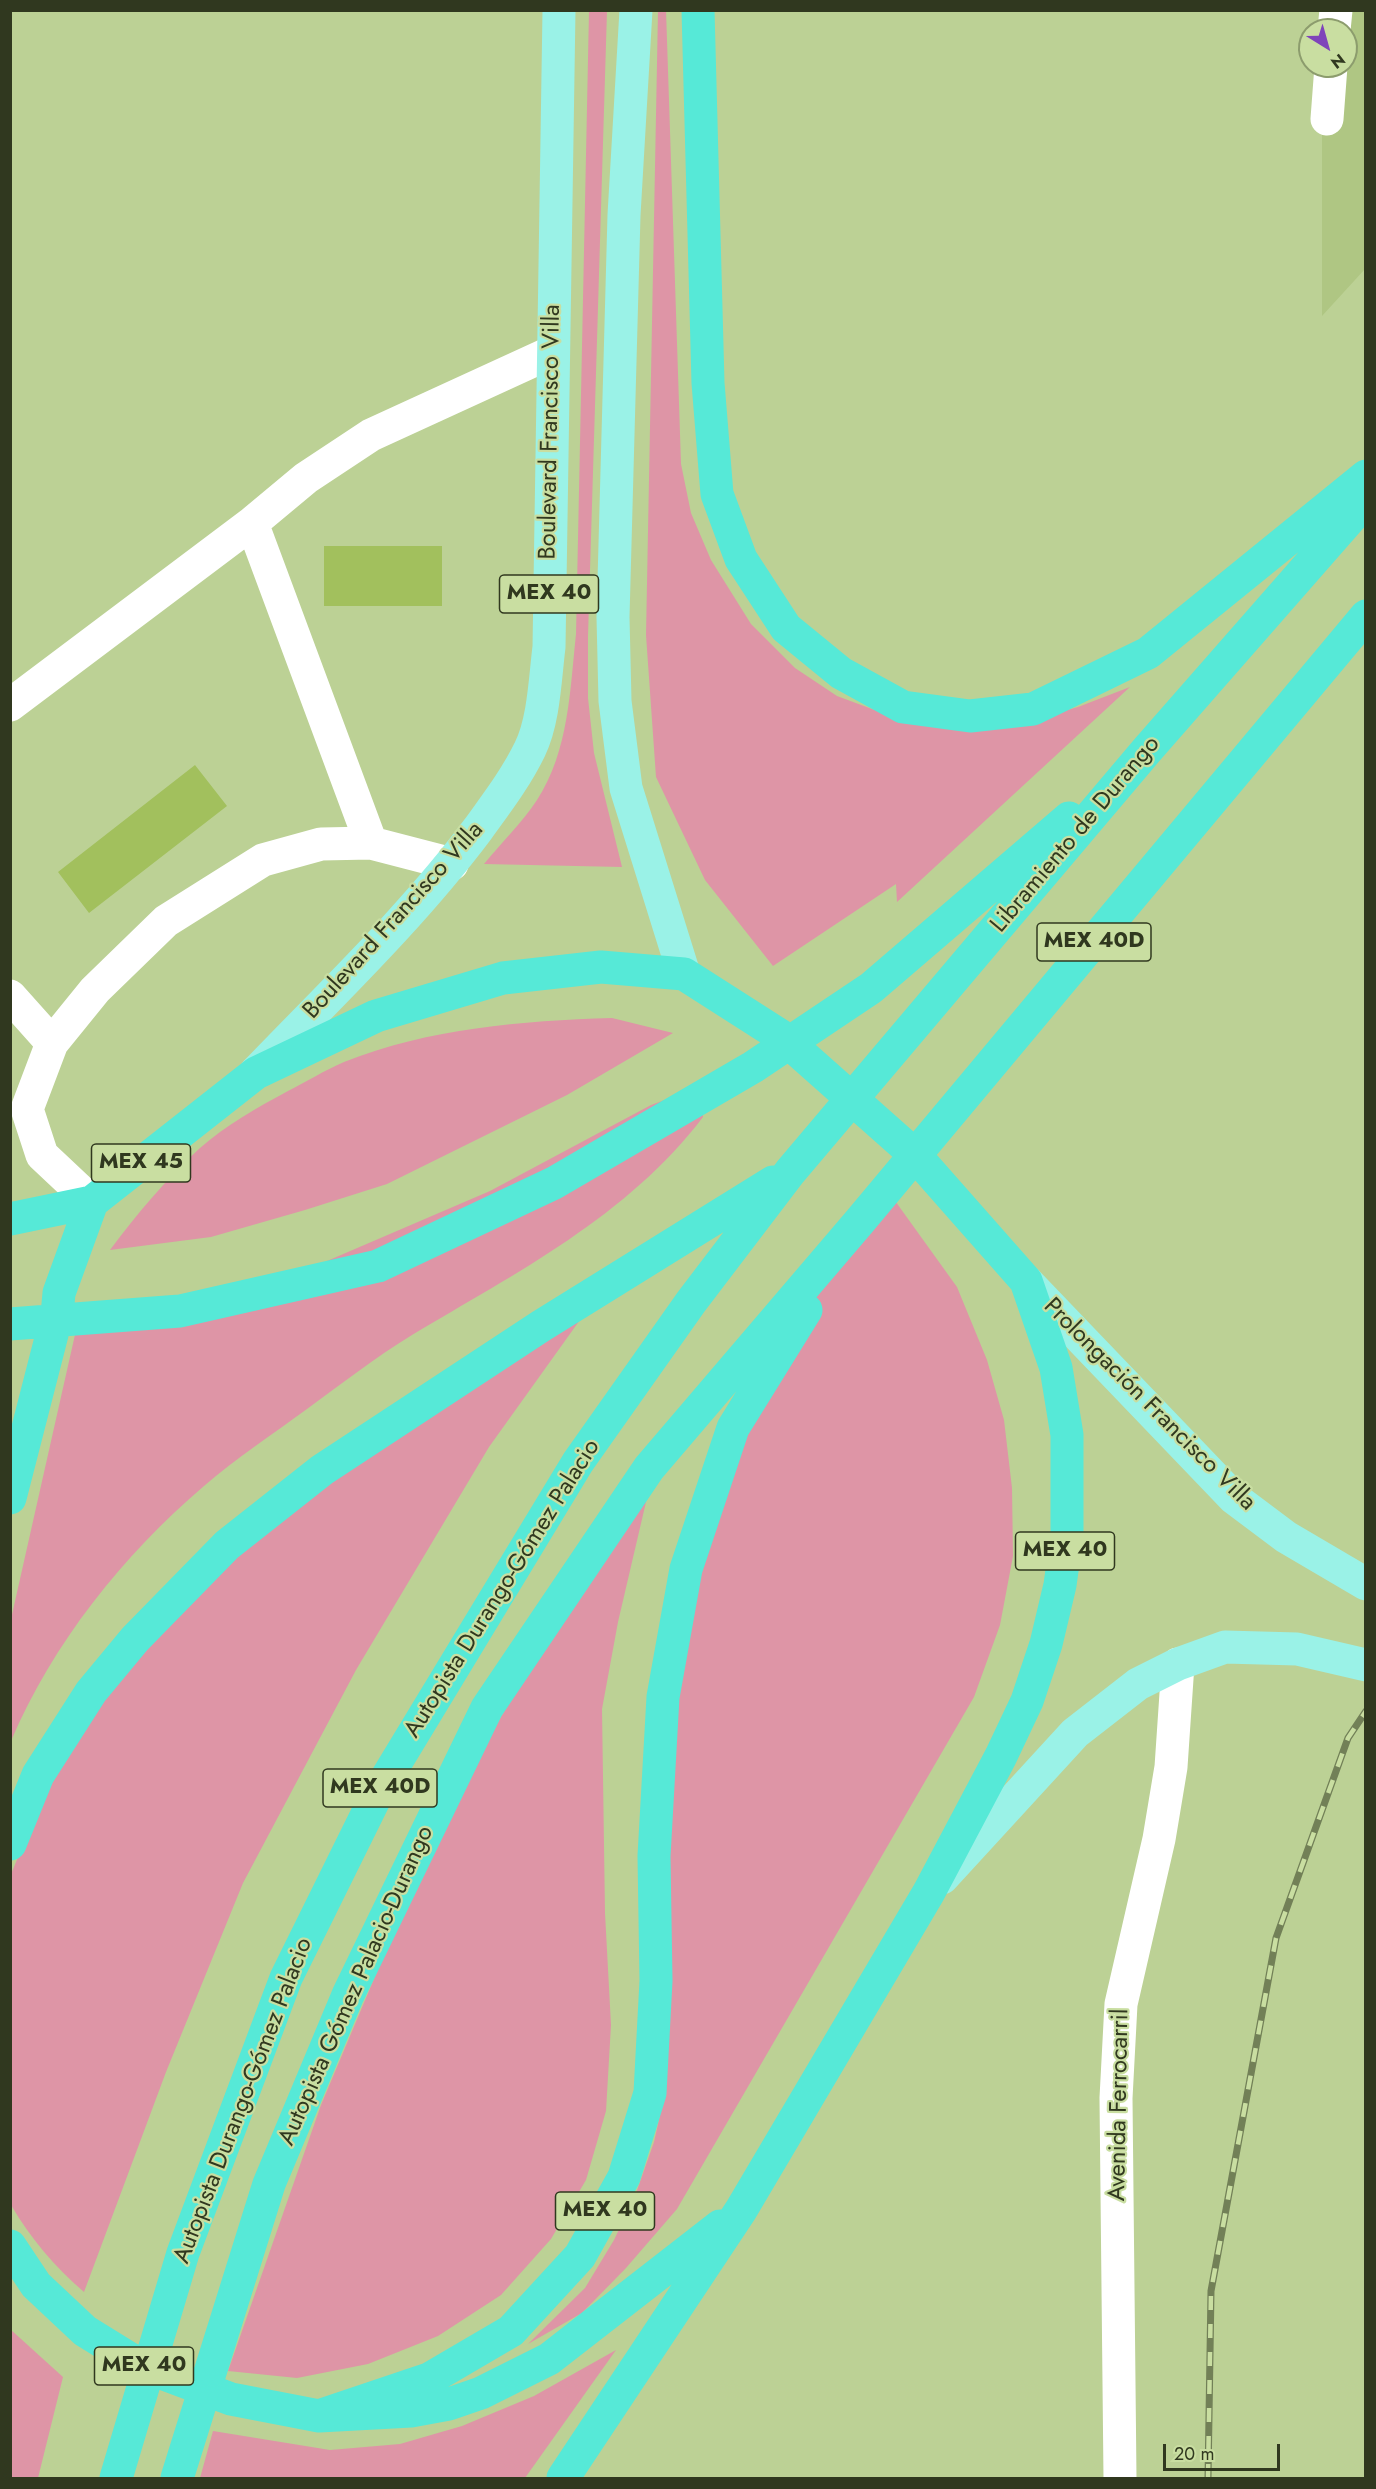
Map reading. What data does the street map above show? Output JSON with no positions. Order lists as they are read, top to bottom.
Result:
{
  "streets": {
    "highway": [
      "MEX 40",
      "Libramiento de Durango",
      "MEX 40D",
      "MEX 45",
      "Autopista Durango-Gómez Palacio",
      "Autopista Gómez Palacio-Durango"
    ],
    "main road": ["Boulevard Francisco Villa", "Prolongación Francisco Villa"],
    "street": ["Avenida Ferrocarril"]
  },
  "crossings": [
    ["Boulevard Francisco Villa", "MEX 40"],
    ["Boulevard Francisco Villa", "MEX 45"],
    ["MEX 40", "MEX 40D"],
    ["MEX 40", "MEX 45"],
    ["MEX 40", "Prolongación Francisco Villa"],
    ["MEX 40", "Autopista Gómez Palacio-Durango"],
    ["MEX 40", "Avenida Ferrocarril"],
    ["Libramiento de Durango", "Autopista Durango-Gómez Palacio"],
    ["MEX 40D", "Autopista Gómez Palacio-Durango"]
  ],
  "scale_bar": "20 m",
  "north": "bottom right"
}
